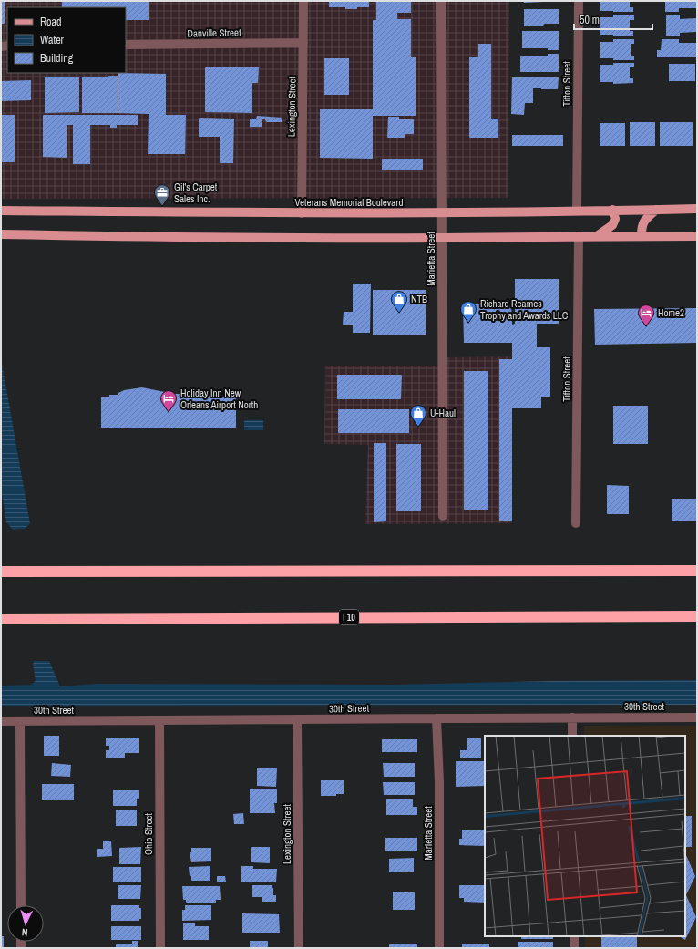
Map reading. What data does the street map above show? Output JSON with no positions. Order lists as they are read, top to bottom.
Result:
{
  "streets": {
    "highway": ["I 10"],
    "main road": ["Veterans Memorial Boulevard"],
    "street": [
      "Danville Street",
      "Tifton Street",
      "Lexington Street",
      "Marietta Street",
      "30th Street",
      "Ohio Street"
    ]
  },
  "crossings": [
    ["Danville Street", "Lexington Street"],
    ["Tifton Street", "Veterans Memorial Boulevard"],
    ["Lexington Street", "Veterans Memorial Boulevard"],
    ["Lexington Street", "30th Street"],
    ["Veterans Memorial Boulevard", "Marietta Street"],
    ["Marietta Street", "30th Street"],
    ["30th Street", "Ohio Street"]
  ],
  "places": {
    "office": ["Gil's Carpet Sales Inc."],
    "shop": ["NTB", "Richard Reames Trophy and Awards LLC", "U-Haul"],
    "hotel": ["Home2", "Holiday Inn New Orleans Airport North"]
  },
  "legend": ["Road", "Water", "Building"],
  "scale_bar": "50 m",
  "north": "bottom"
}
